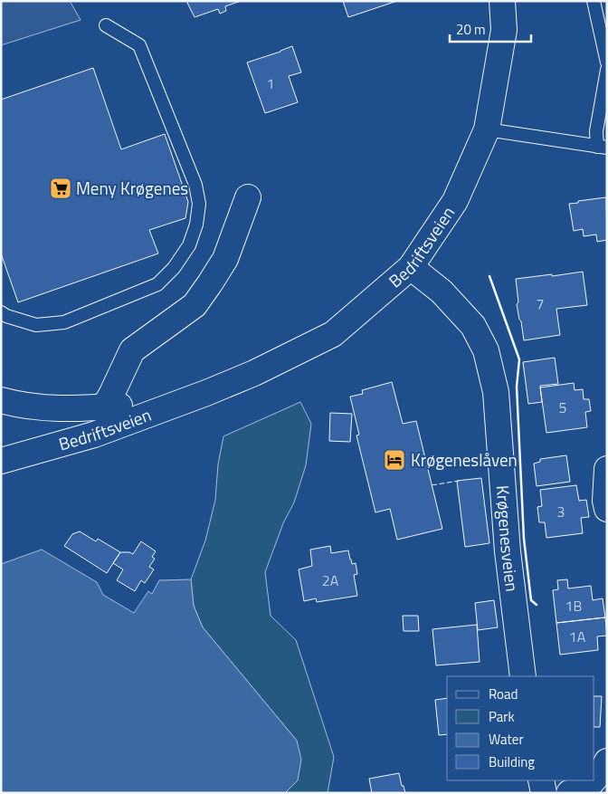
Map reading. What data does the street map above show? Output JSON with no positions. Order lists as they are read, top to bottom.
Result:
{
  "streets": {
    "street": ["Bedriftsveien", "Krøgenesveien"]
  },
  "crossings": [
    ["Bedriftsveien", "Krøgenesveien"]
  ],
  "places": {
    "supermarket": ["Meny Krøgenes"],
    "hotel": ["Krøgeneslåven"]
  },
  "house_numbers": [
    "1",
    "7",
    "5",
    "3",
    "2A",
    "1B",
    "1A"
  ],
  "legend": [
    "Road",
    "Park",
    "Water",
    "Building"
  ],
  "scale_bar": "20 m"
}
